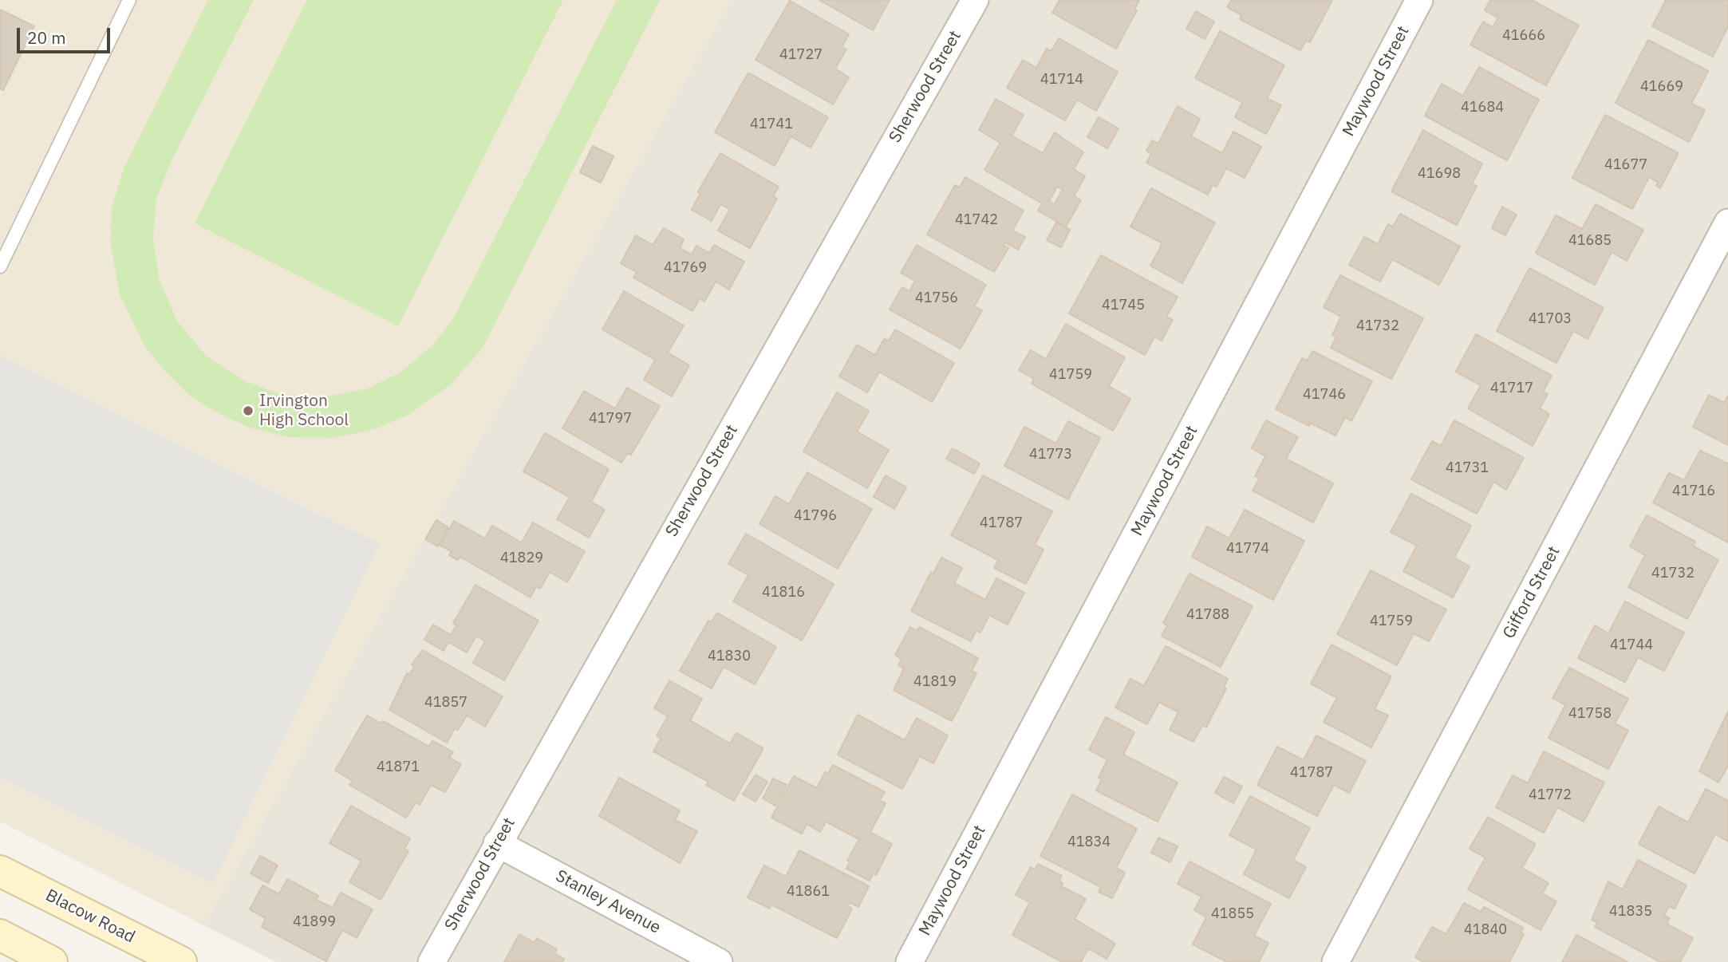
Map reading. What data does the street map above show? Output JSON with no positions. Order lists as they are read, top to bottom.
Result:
{
  "streets": {
    "main road": ["Blacow Road"],
    "street": [
      "Maywood Street",
      "Sherwood Street",
      "Gifford Street",
      "Stanley Avenue"
    ]
  },
  "crossings": [
    ["Sherwood Street", "Stanley Avenue"]
  ],
  "places": ["Irvington High School"],
  "house_numbers": [
    "41666",
    "41727",
    "41714",
    "41669",
    "41684",
    "41741",
    "41677",
    "41698",
    "41742",
    "41685",
    "41769",
    "41756",
    "41745",
    "41703",
    "41732",
    "41759",
    "41717",
    "41746",
    "41797",
    "41773",
    "41731",
    "41716",
    "41796",
    "41787",
    "41774",
    "41829",
    "41732",
    "41816",
    "41788",
    "41759",
    "41744",
    "41830",
    "41819",
    "41857",
    "41758",
    "41871",
    "41787",
    "41772",
    "41834",
    "41861",
    "41835",
    "41855",
    "41899",
    "41840"
  ],
  "scale_bar": "20 m"
}
